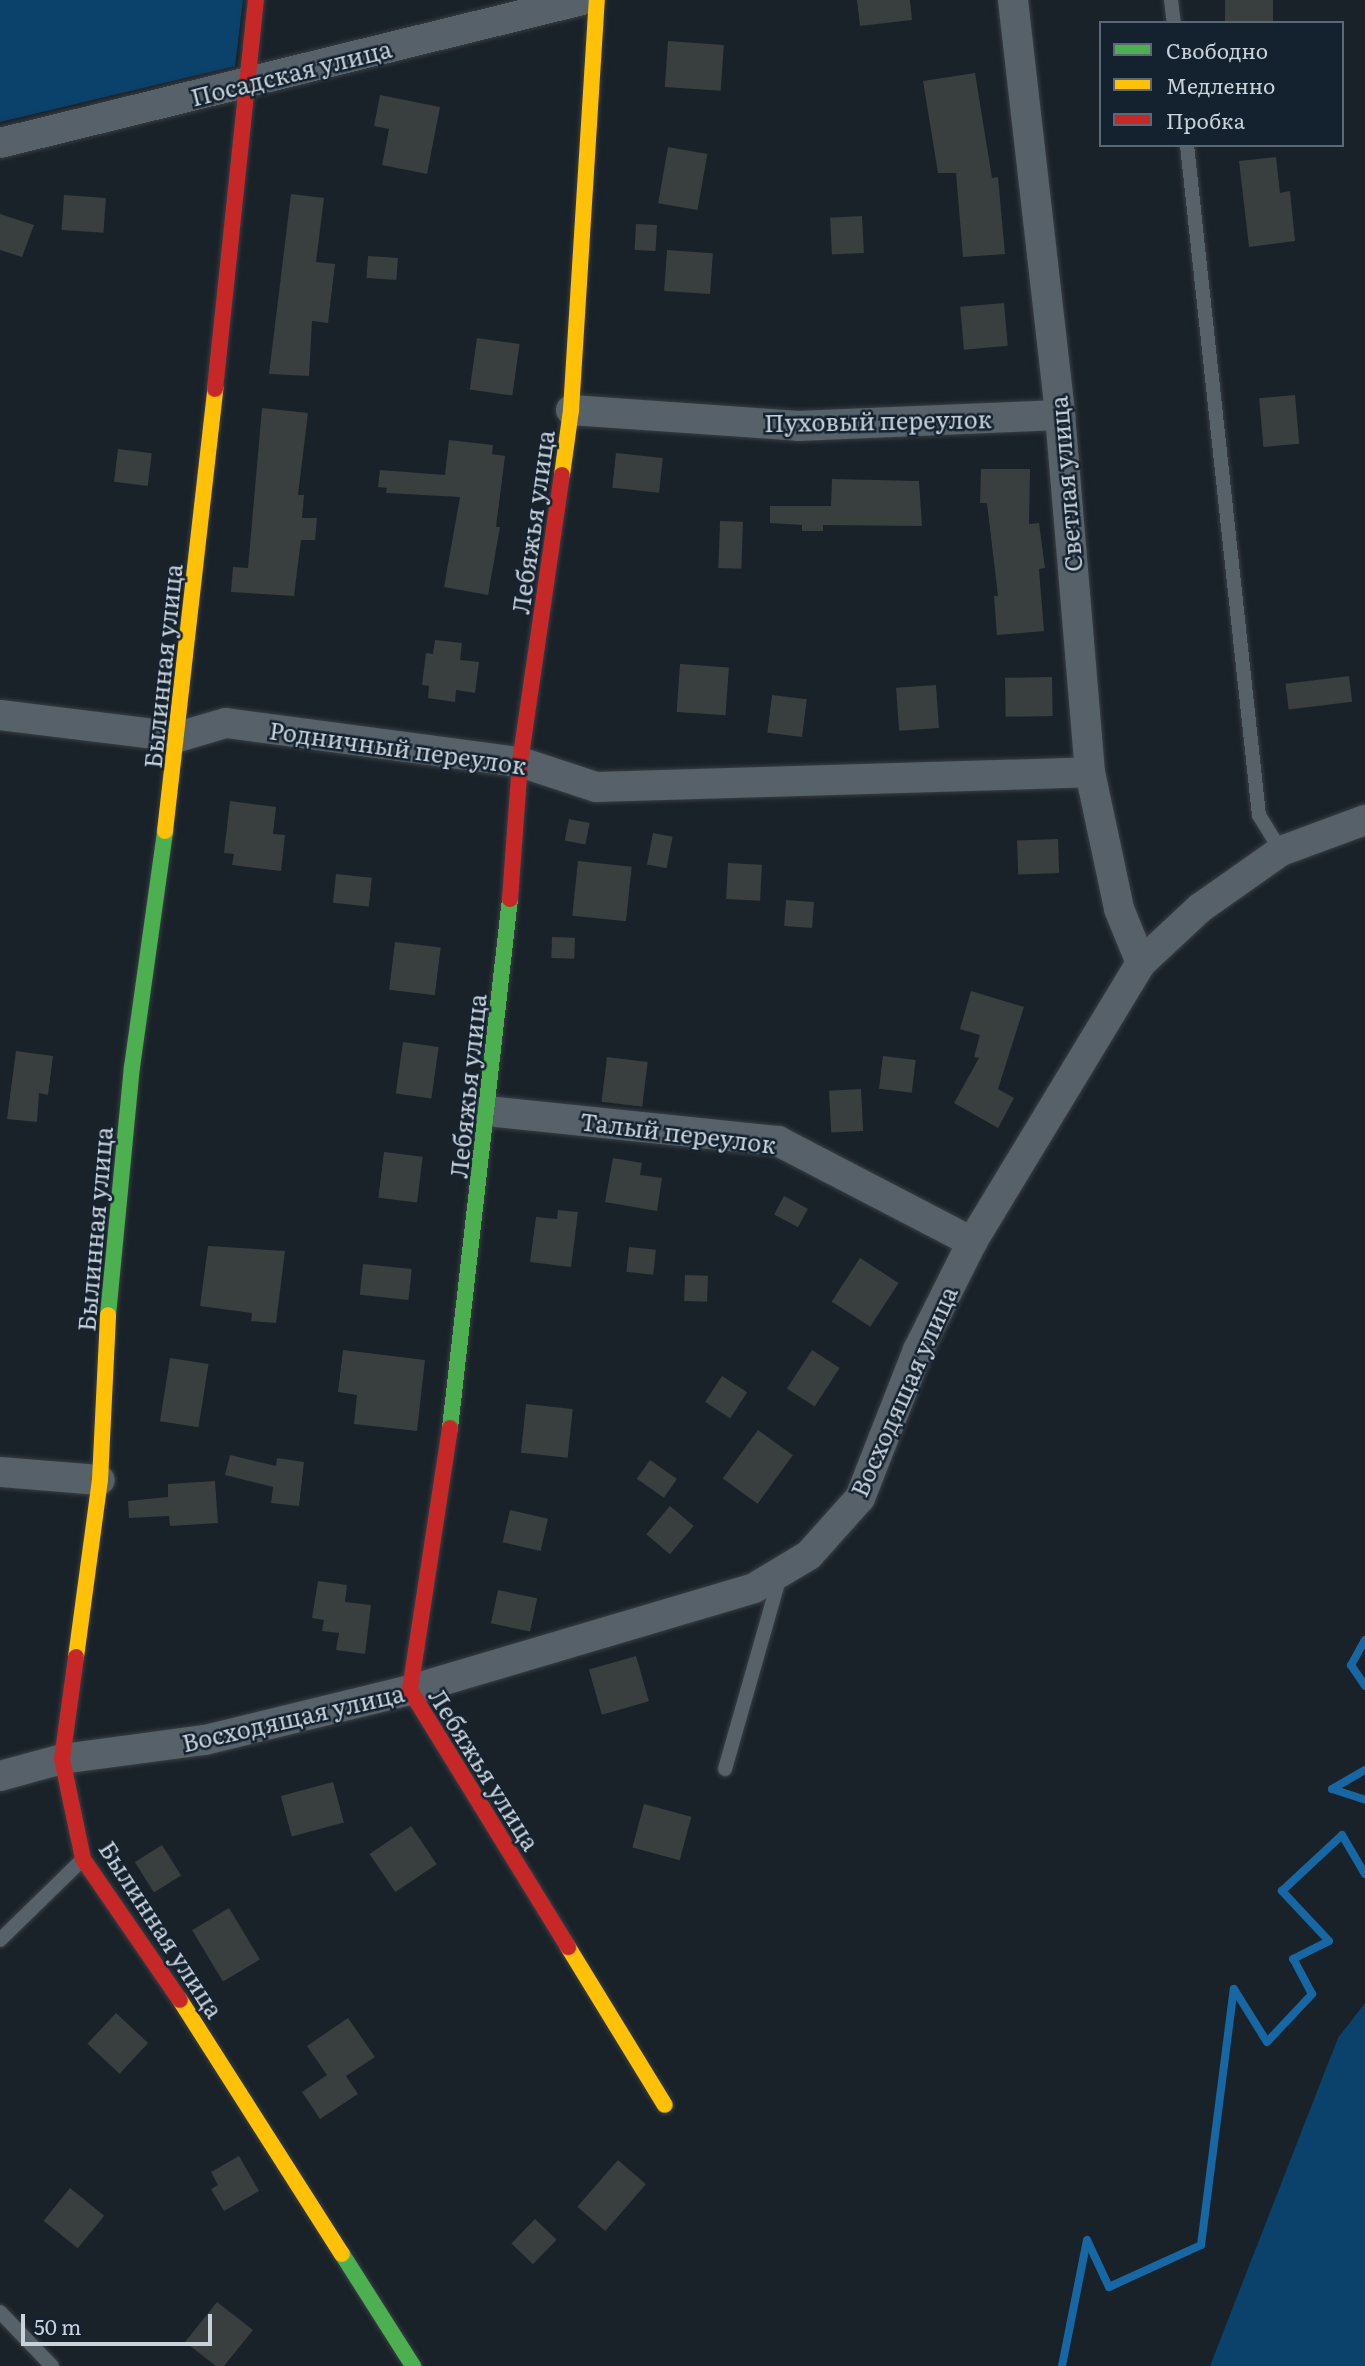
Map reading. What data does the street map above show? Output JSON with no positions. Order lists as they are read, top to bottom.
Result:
{
  "streets": {
    "street": [
      "Посадская улица",
      "Пуховый переулок",
      "Светлая улица",
      "Лебяжья улица",
      "Былинная улица",
      "Родничный переулок",
      "Талый переулок",
      "Восходящая улица"
    ]
  },
  "crossings": [
    ["Посадская улица", "Былинная улица"],
    ["Пуховый переулок", "Светлая улица"],
    ["Пуховый переулок", "Лебяжья улица"],
    ["Светлая улица", "Родничный переулок"],
    ["Светлая улица", "Восходящая улица"],
    ["Лебяжья улица", "Родничный переулок"],
    ["Лебяжья улица", "Талый переулок"],
    ["Лебяжья улица", "Восходящая улица"],
    ["Былинная улица", "Родничный переулок"],
    ["Былинная улица", "Восходящая улица"],
    ["Талый переулок", "Восходящая улица"]
  ],
  "legend": ["Свободно", "Медленно", "Пробка"],
  "scale_bar": "50 m"
}
